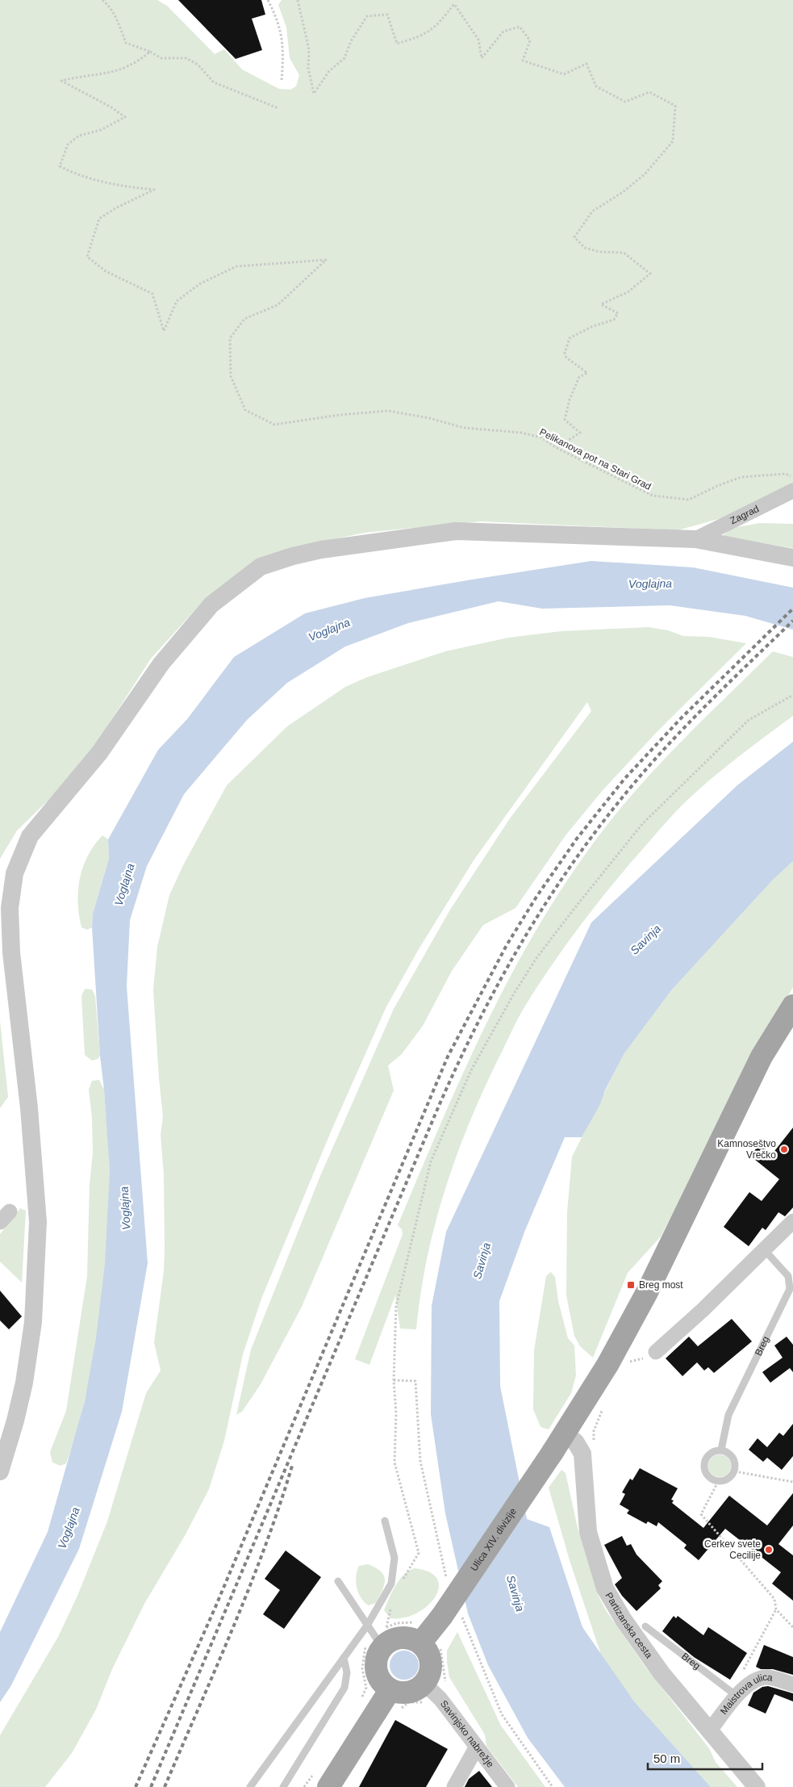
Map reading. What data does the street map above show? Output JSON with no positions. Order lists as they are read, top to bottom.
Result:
{
  "streets": {
    "main road": ["Ulica XIV. divizije"],
    "street": [
      "Zagrad",
      "Partizanska cesta",
      "Maistrova ulica",
      "Savinjsko nabrežje"
    ],
    "lane": ["Breg"],
    "path": ["Pelikanova pot na Stari Grad"]
  },
  "crossings": [
    ["Breg", "Maistrova ulica"],
    ["Ulica XIV. divizije", "Partizanska cesta"],
    ["Ulica XIV. divizije", "Savinjsko nabrežje"],
    ["Partizanska cesta", "Maistrova ulica"]
  ],
  "water": ["Voglajna", "Savinja"],
  "places": {
    "other": ["Kamnoseštvo Vrečko", "Cerkev svete Cecilije"],
    "transit": ["Breg most"]
  },
  "scale_bar": "50 m"
}
